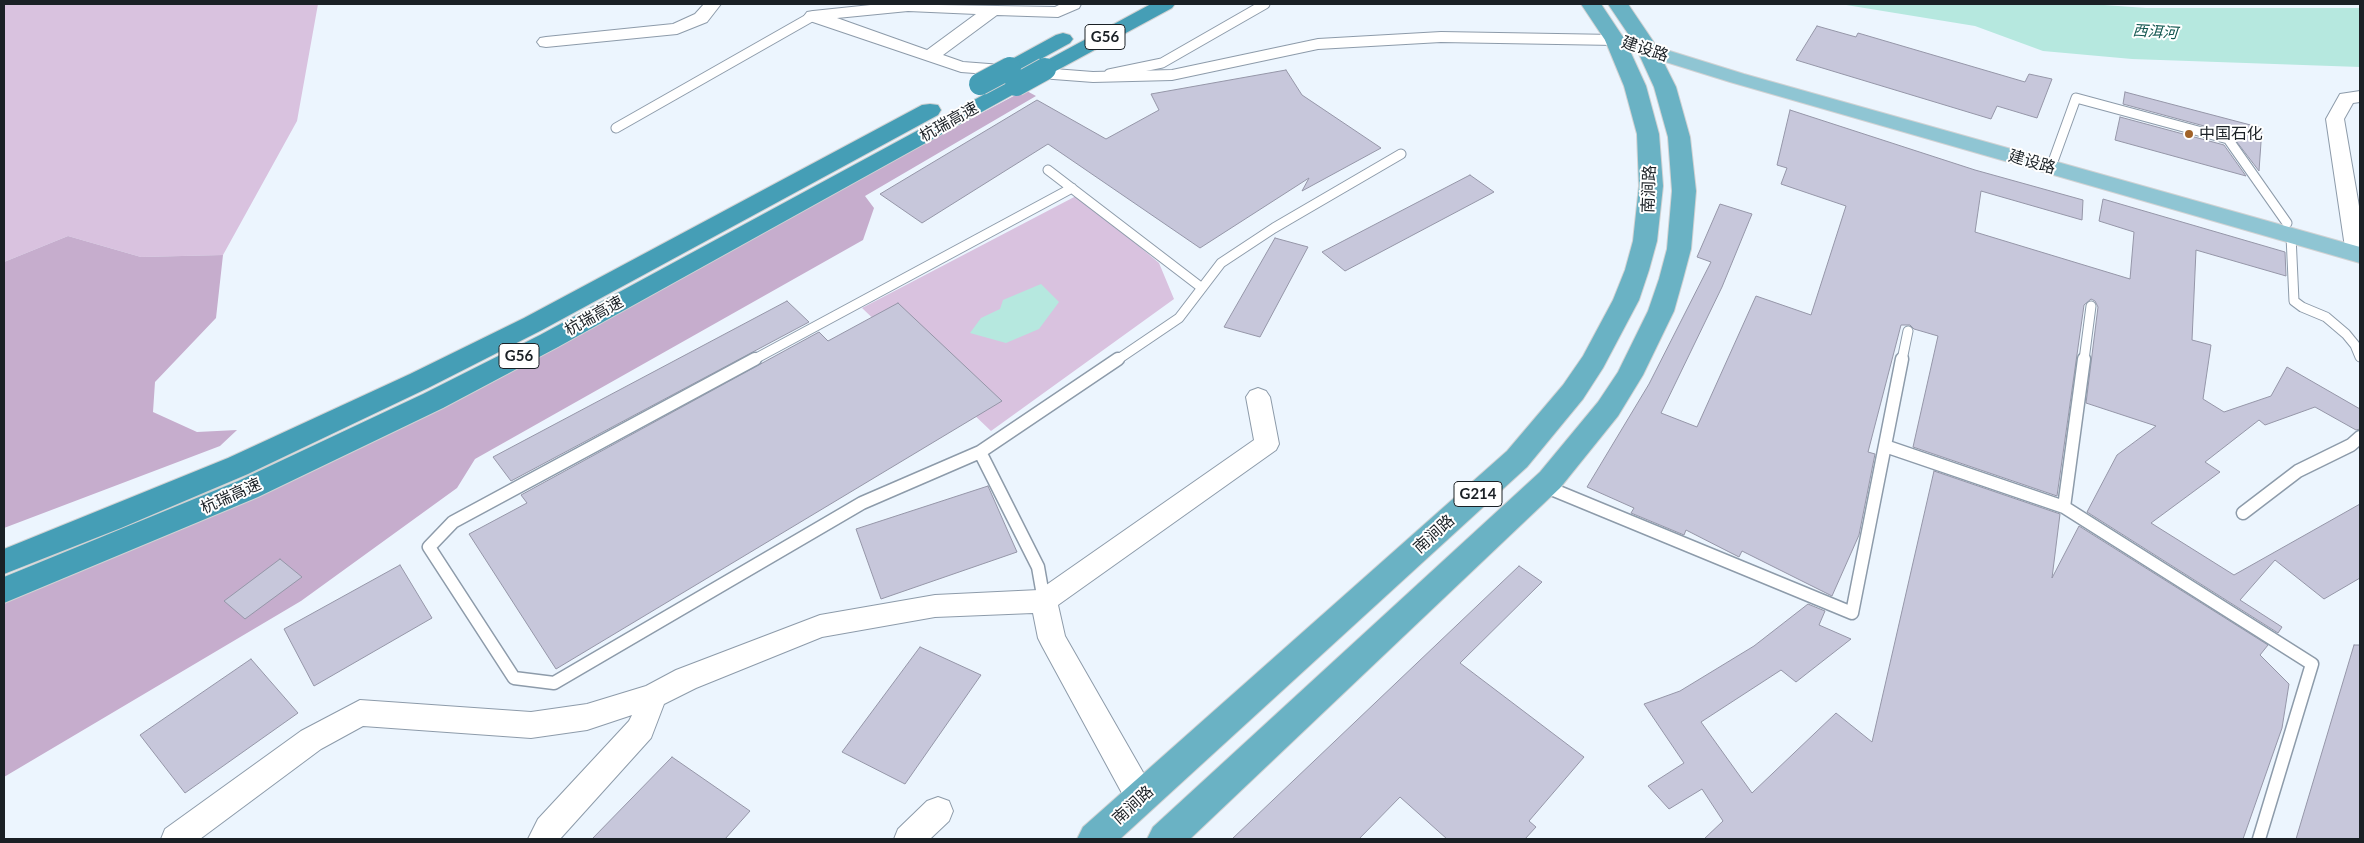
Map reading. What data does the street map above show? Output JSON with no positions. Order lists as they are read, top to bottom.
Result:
{
  "streets": {
    "highway": [
      "G56",
      "杭瑞高速",
      "南涧路",
      "G214"
    ],
    "main road": ["建设路"]
  },
  "crossings": [
    ["建设路", "南涧路"],
    ["建设路", "G214"],
    ["南涧路", "G214"]
  ],
  "water": ["西洱河"],
  "places": ["中国石化"]
}
